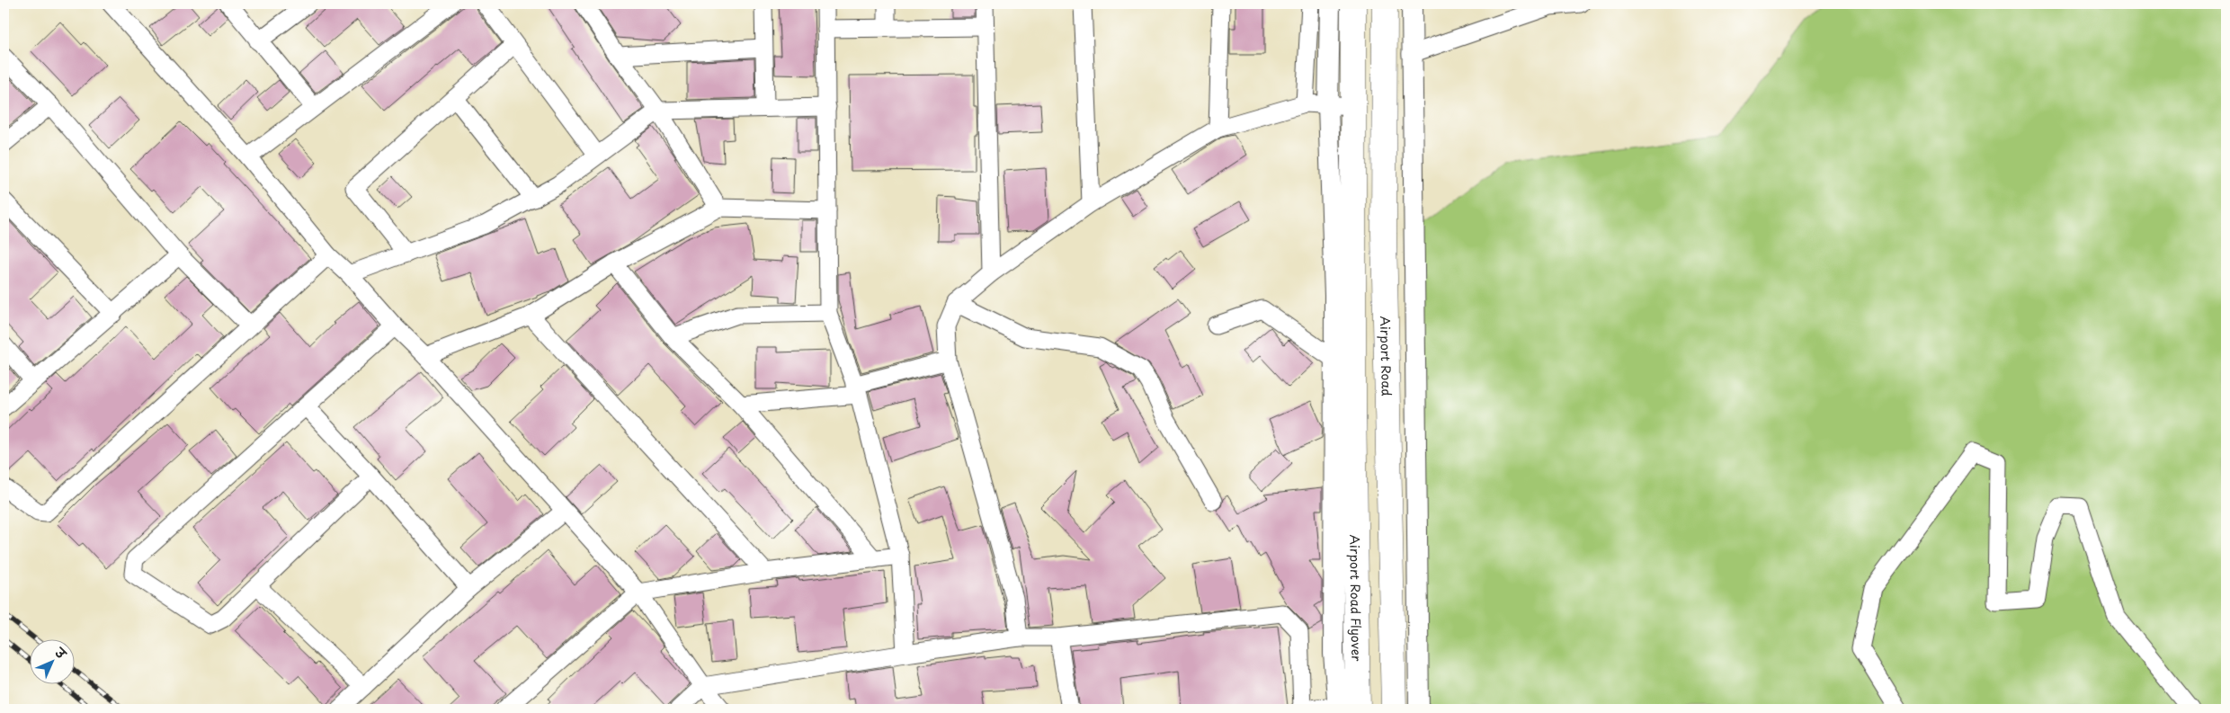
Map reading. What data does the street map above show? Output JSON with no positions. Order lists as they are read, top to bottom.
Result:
{
  "streets": {
    "main road": ["Airport Road", "Airport Road Flyover"]
  },
  "north": "top right"
}
